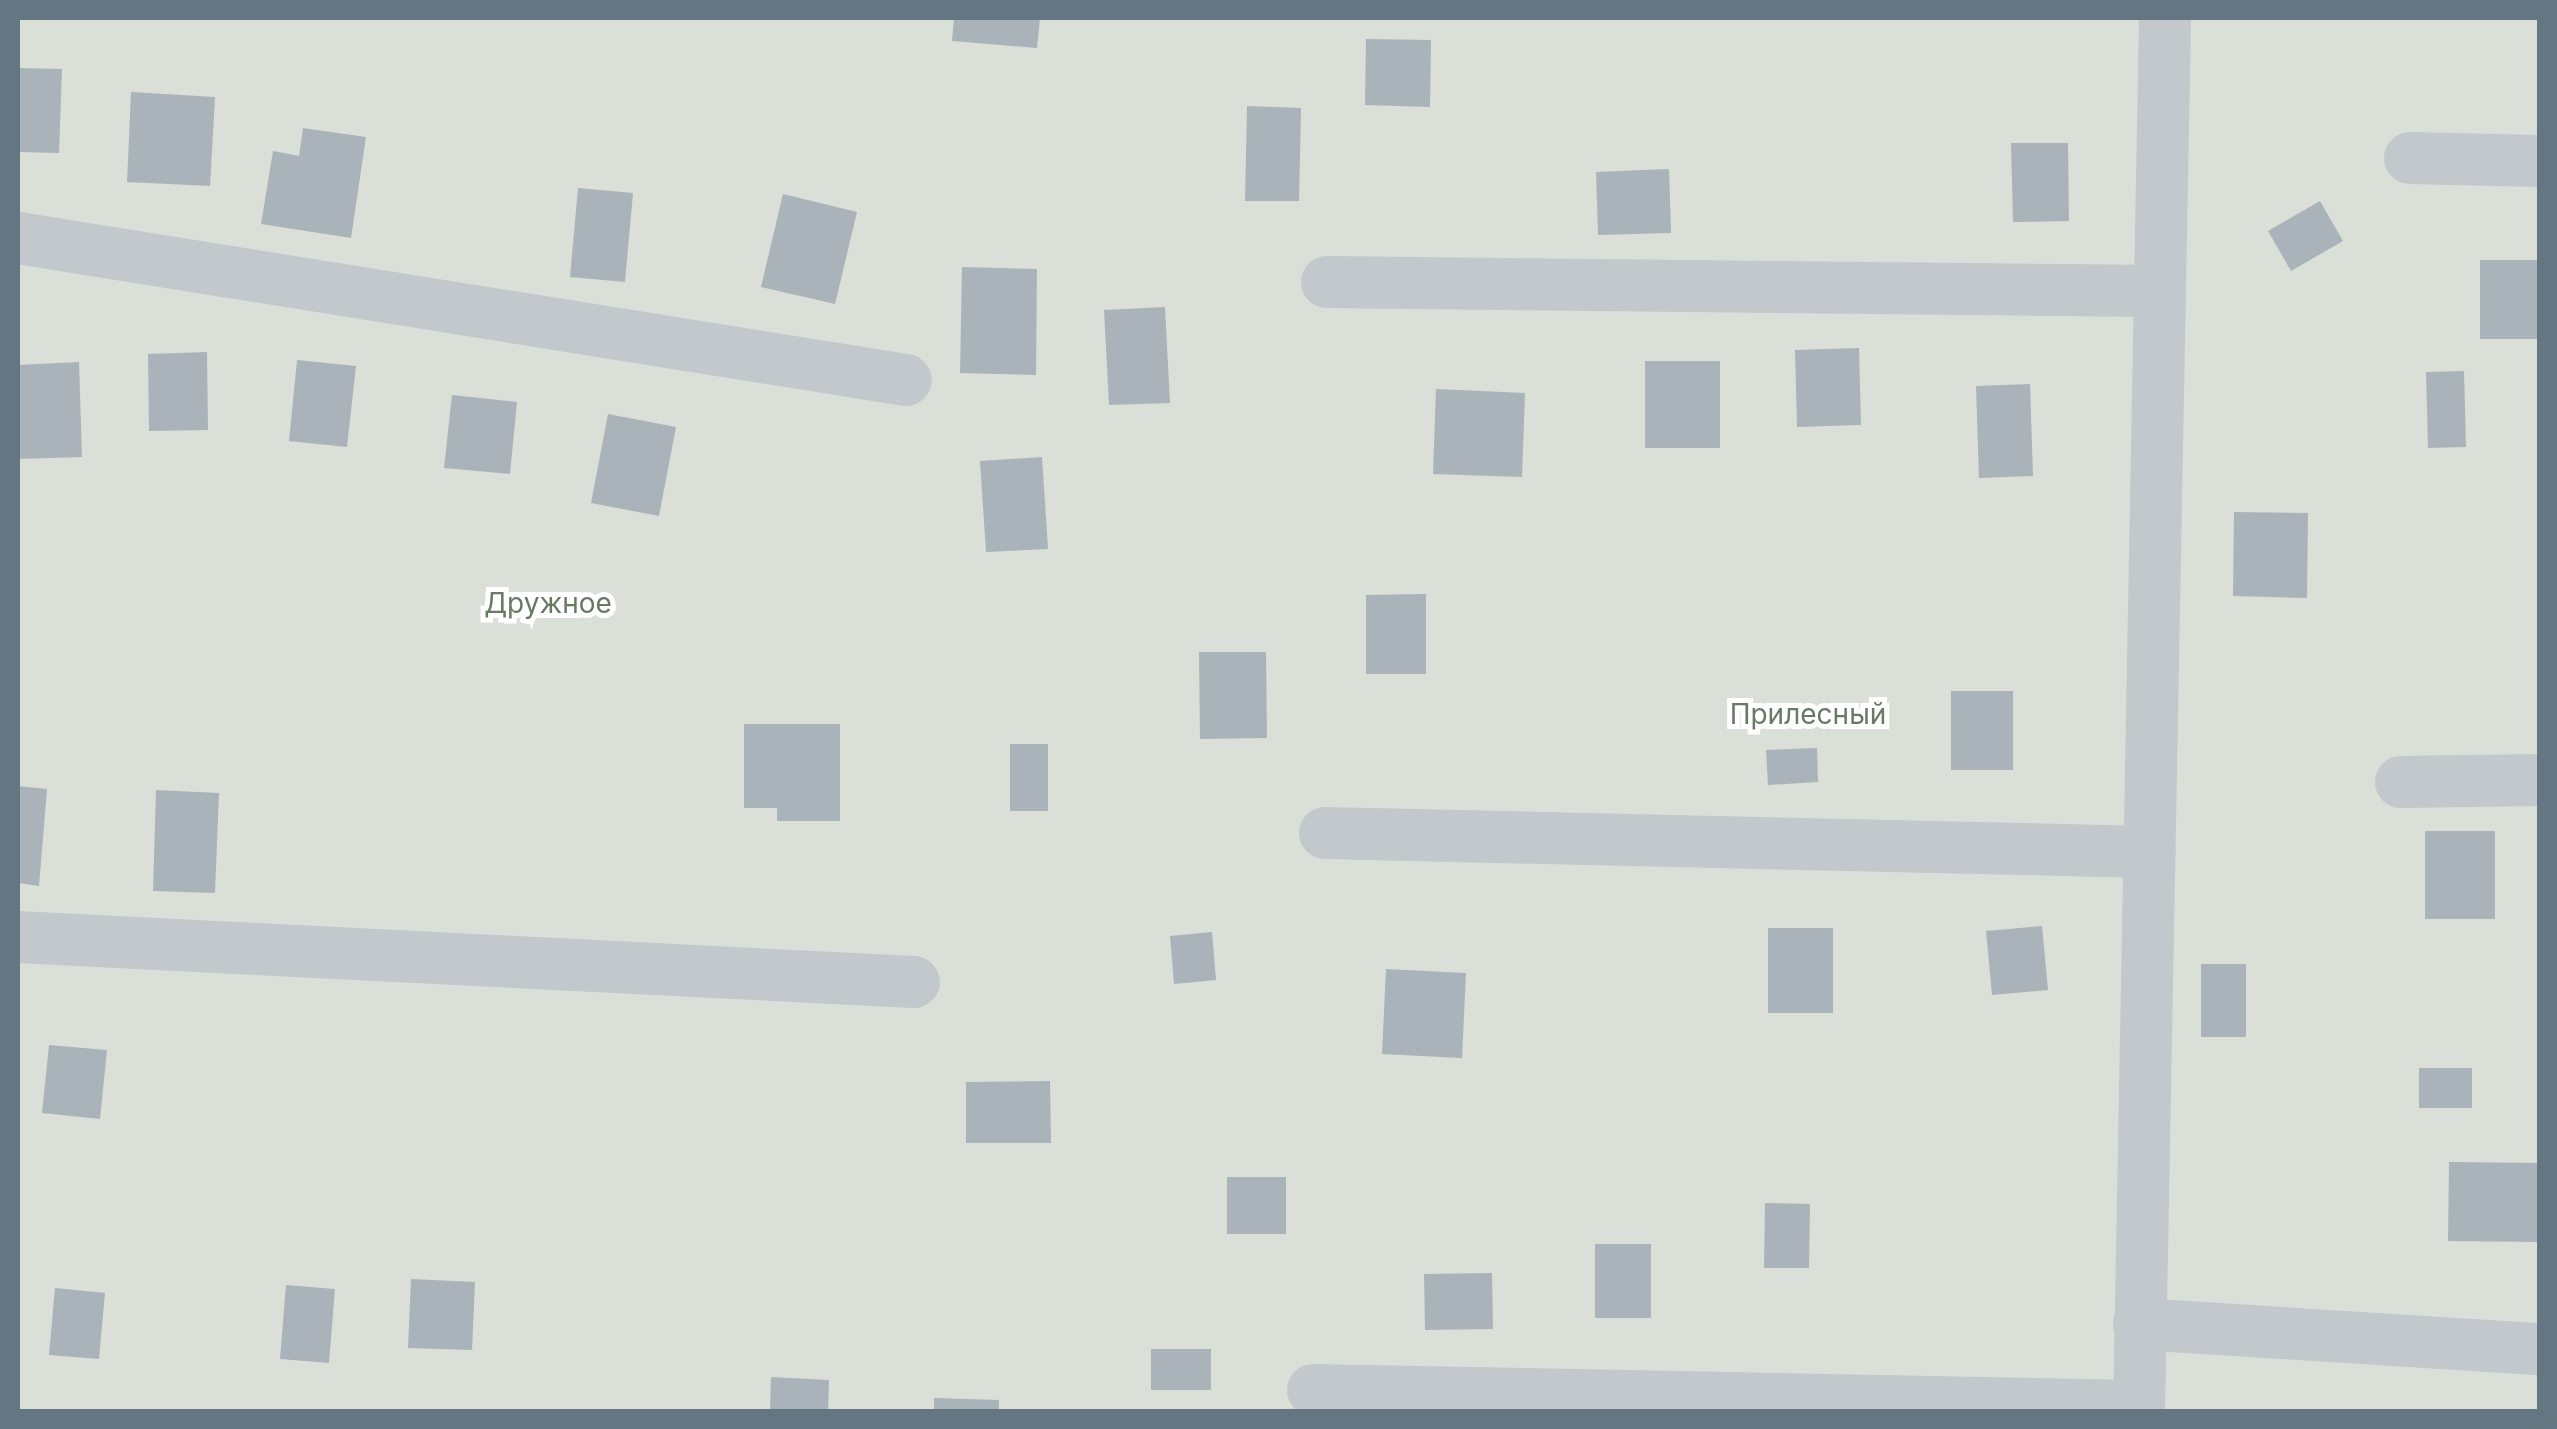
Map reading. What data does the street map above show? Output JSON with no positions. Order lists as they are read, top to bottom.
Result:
{
  "parks": ["Дружное", "Прилесный"]
}
